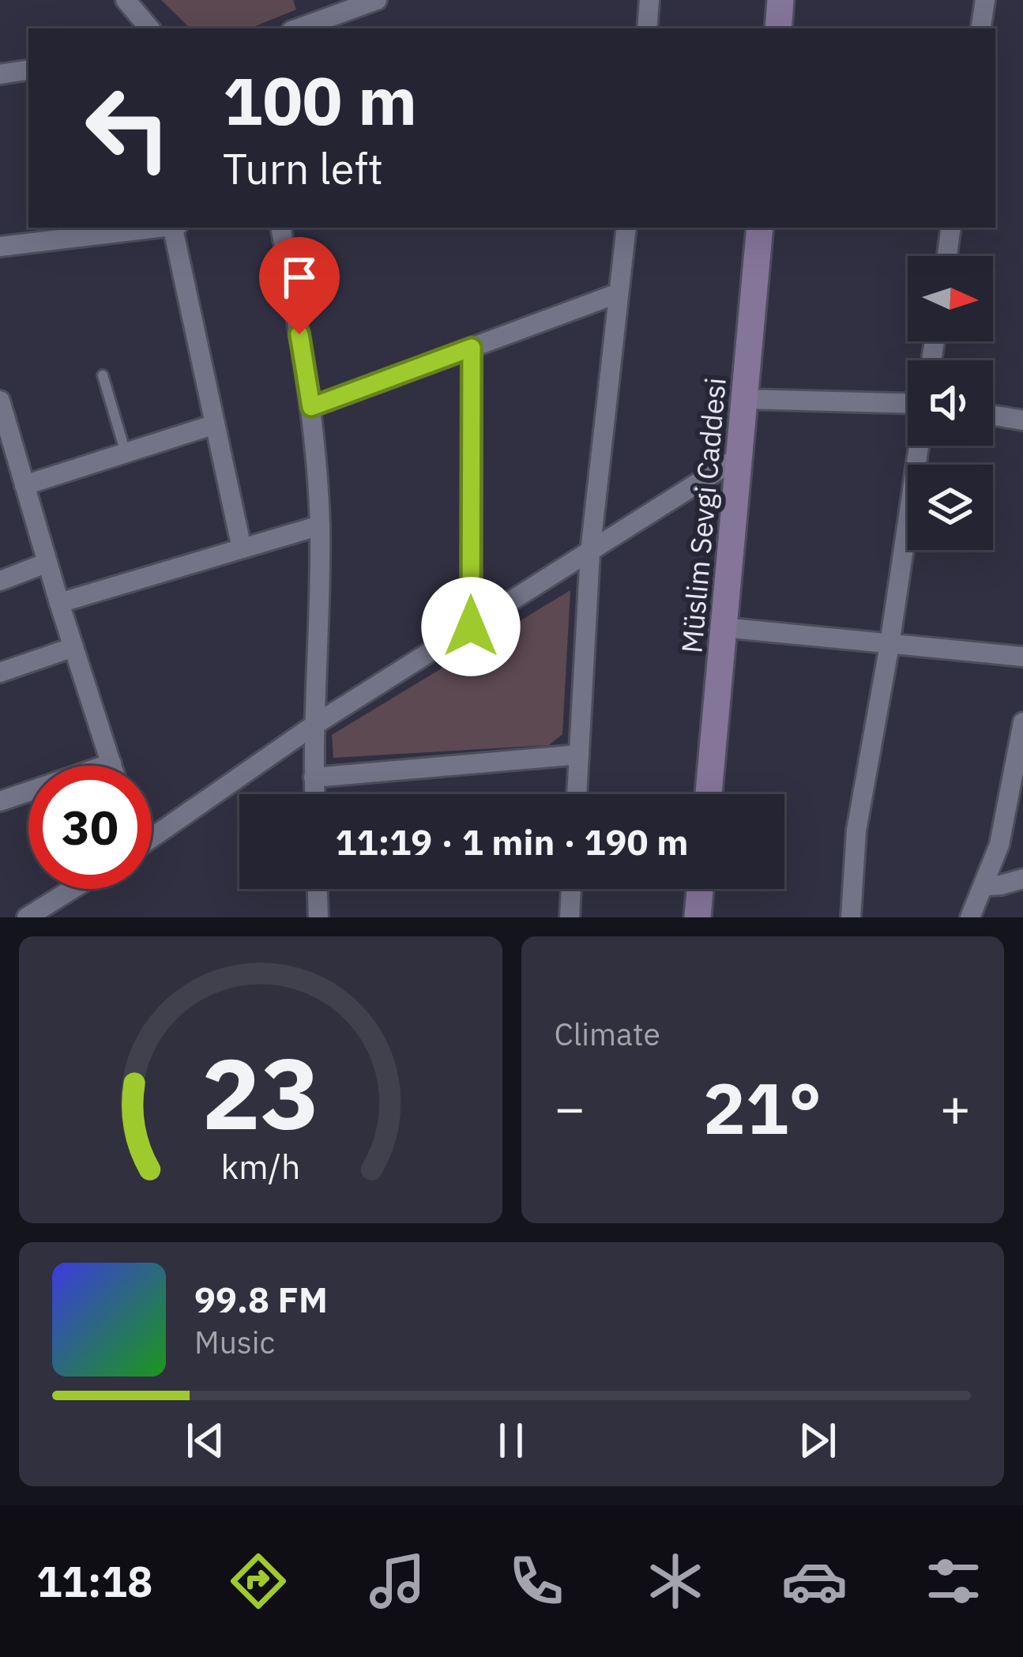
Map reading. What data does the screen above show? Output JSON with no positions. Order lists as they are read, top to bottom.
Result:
{
  "streets": {
    "street": ["Müslim Sevgi Caddesi"]
  },
  "north": "right",
  "page": {
    "turn": ["100 m", "Turn left"],
    "limit": "30",
    "trip": "11:19 · 1 min · 190 m",
    "tile": "Climate",
    "heat": ["−", "21°", "+"],
    "song": ["99.8 FM", "Music"],
    "tabs": "11:18",
    "gauge": ["23", "km/h"]
  }
}
